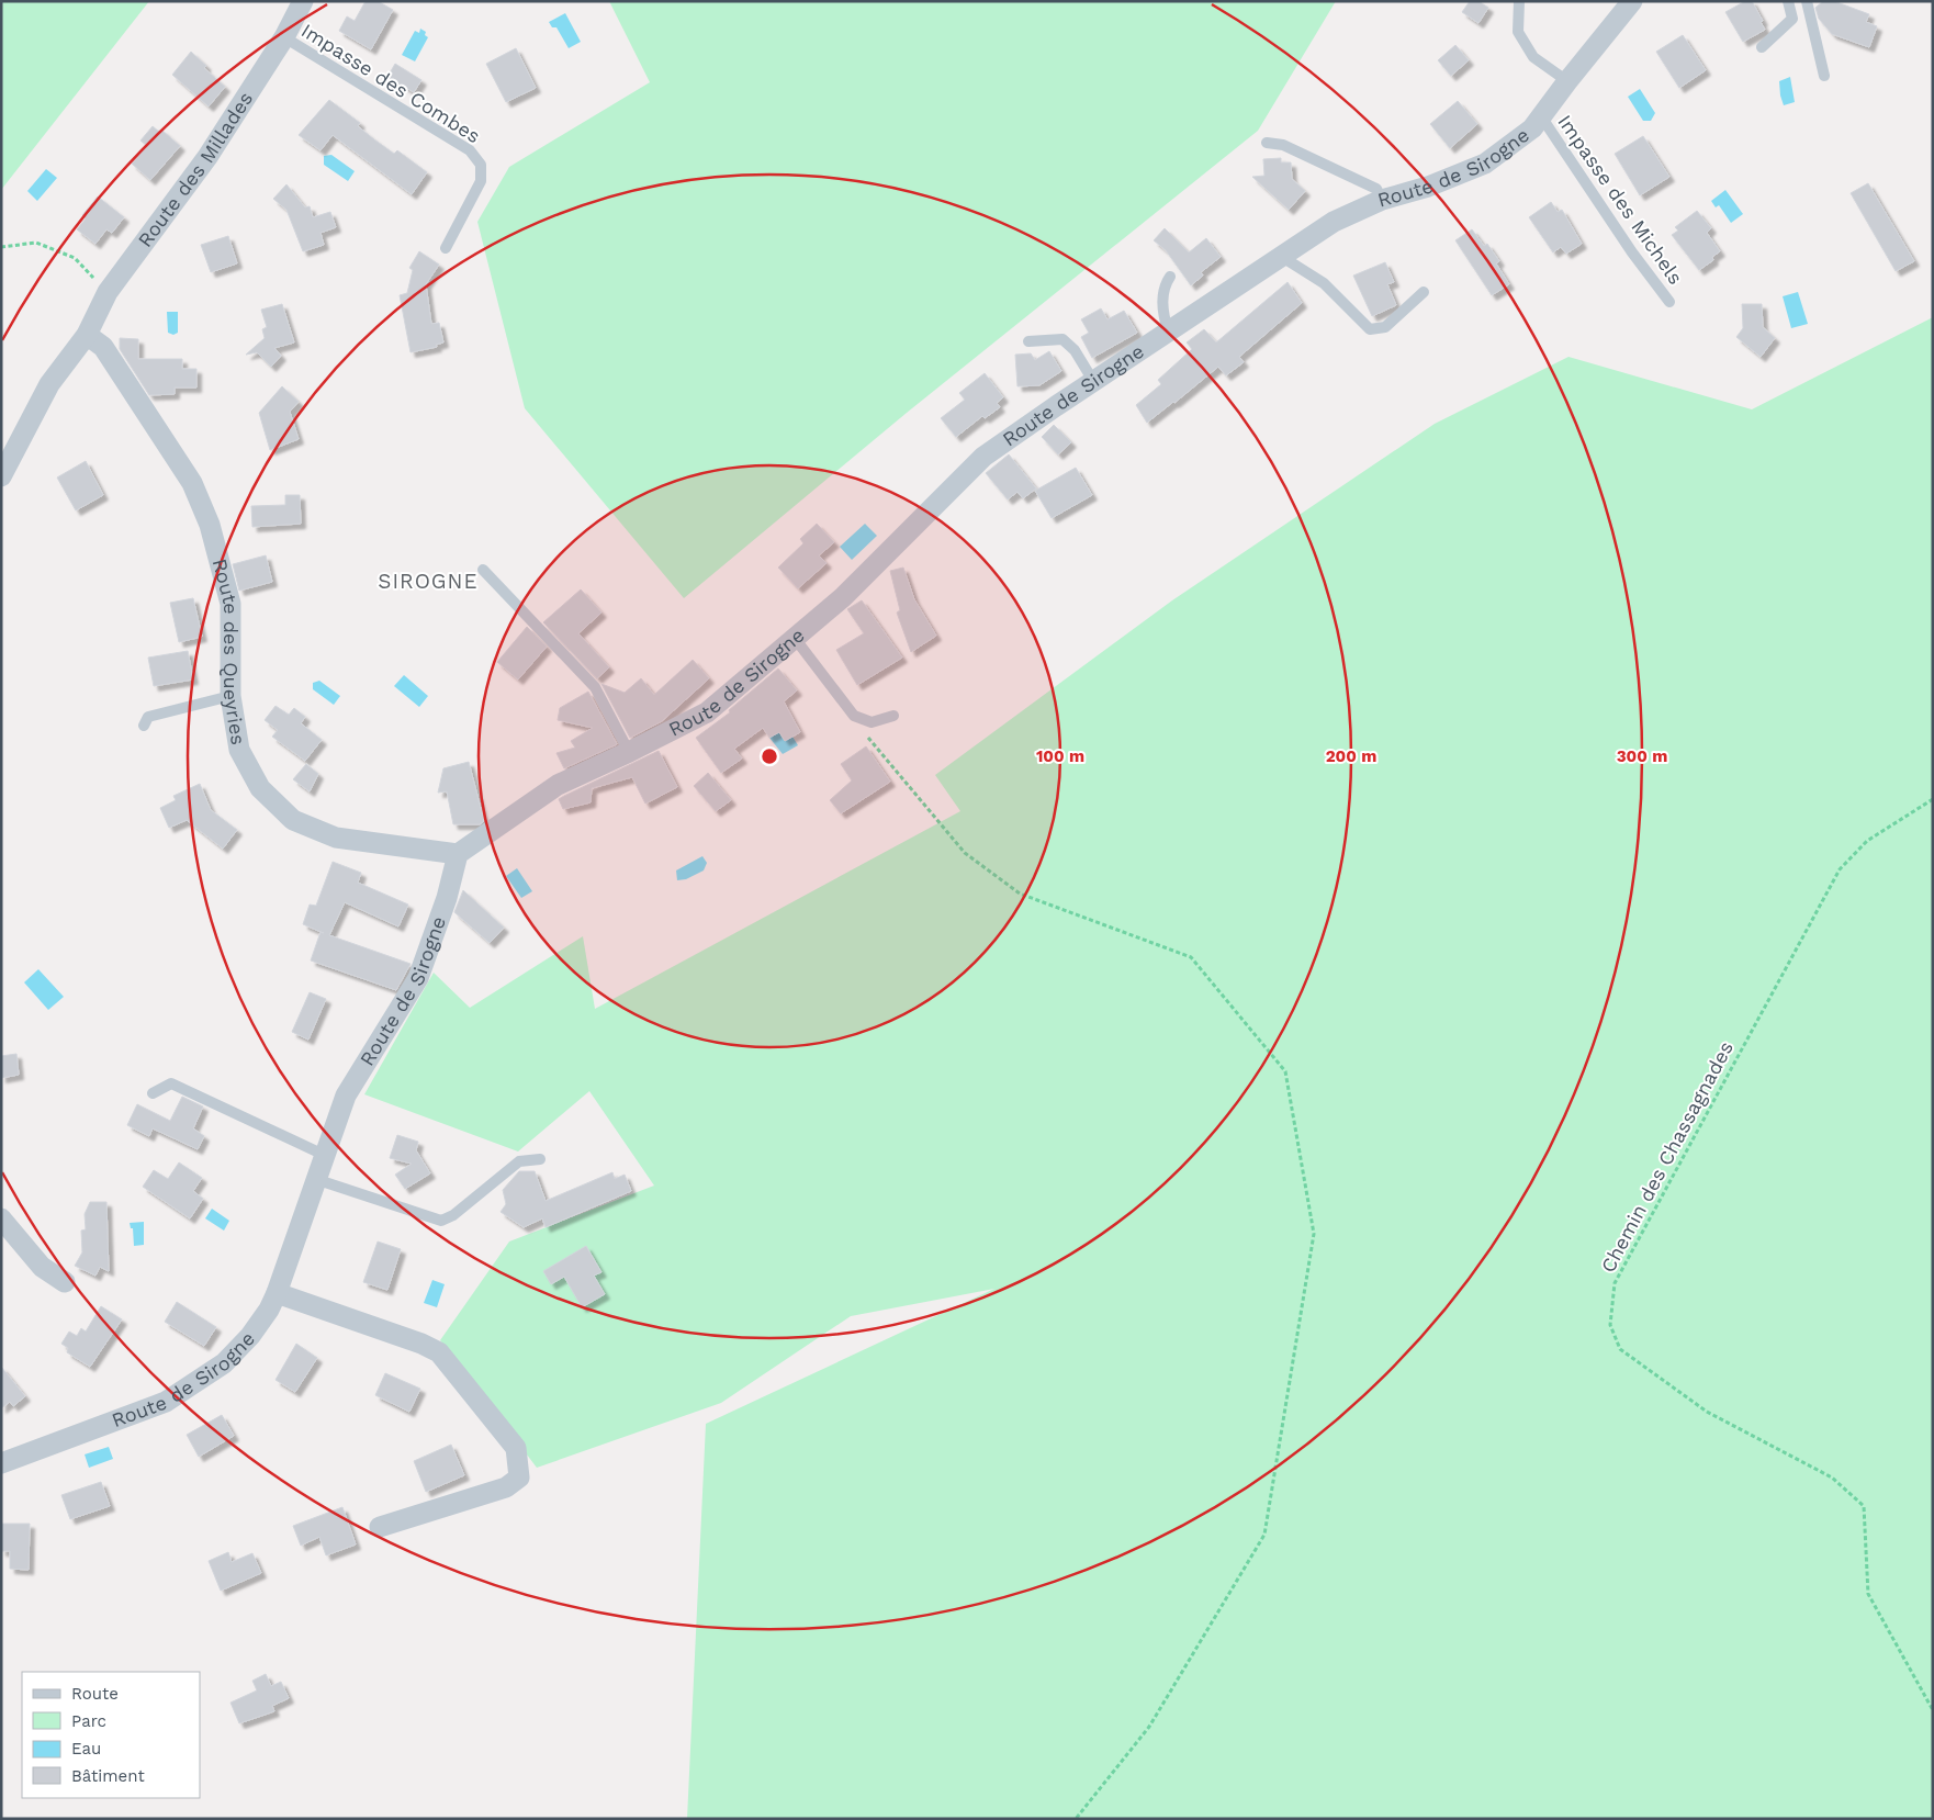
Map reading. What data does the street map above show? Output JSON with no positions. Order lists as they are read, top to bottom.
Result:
{
  "streets": {
    "street": ["Route de Sirogne", "Route des Millades", "Route des Queyries"],
    "lane": ["Impasse des Combes", "Impasse des Michels"],
    "path": ["Chemin des Chassagnades"]
  },
  "crossings": [
    ["Impasse des Combes", "Route des Millades"],
    ["Route de Sirogne", "Impasse des Michels"],
    ["Route de Sirogne", "Route des Queyries"],
    ["Route des Millades", "Route des Queyries"]
  ],
  "districts": ["SIROGNE"],
  "legend": [
    "Route",
    "Parc",
    "Eau",
    "Bâtiment"
  ],
  "rings": ["100 m", "200 m", "300 m"]
}
